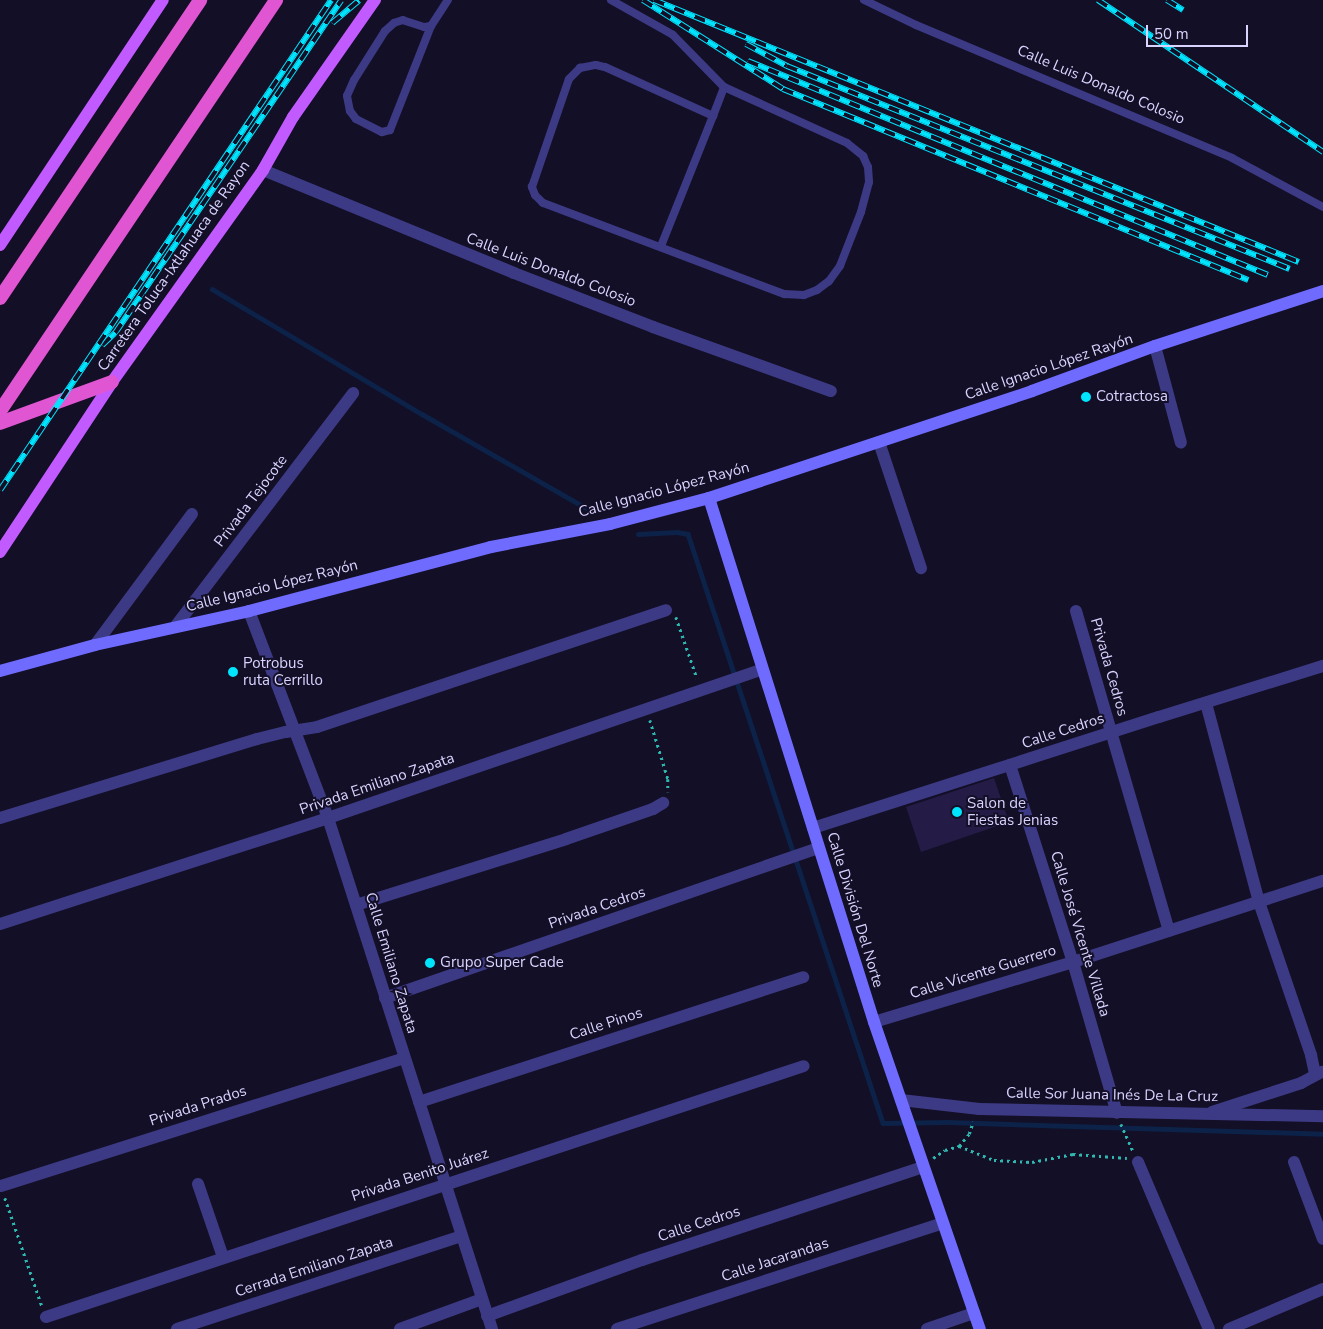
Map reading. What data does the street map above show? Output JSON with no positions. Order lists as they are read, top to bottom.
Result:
{
  "streets": {
    "main road": ["Carretera Toluca-Ixtlahuaca de Rayon", "Calle Ignacio López Rayón", "Calle División Del Norte"],
    "street": [
      "Calle Luis Donaldo Colosio",
      "Privada Tejocote",
      "Privada Cedros",
      "Calle Cedros",
      "Privada Emiliano Zapata",
      "Calle José Vicente Villada",
      "Calle Emiliano Zapata",
      "Calle Vicente Guerrero",
      "Calle Pinos",
      "Calle Sor Juana Inés De La Cruz",
      "Privada Prados",
      "Privada Benito Juárez",
      "Calle Jacarandas",
      "Cerrada Emiliano Zapata"
    ]
  },
  "crossings": [
    ["Calle Luis Donaldo Colosio", "Carretera Toluca-Ixtlahuaca de Rayon"],
    ["Calle Ignacio López Rayón", "Privada Tejocote"],
    ["Calle Ignacio López Rayón", "Calle División Del Norte"],
    ["Calle Ignacio López Rayón", "Calle Emiliano Zapata"],
    ["Privada Cedros", "Calle Cedros"],
    ["Privada Cedros", "Calle División Del Norte"],
    ["Privada Cedros", "Calle Emiliano Zapata"],
    ["Privada Cedros", "Calle Vicente Guerrero"],
    ["Calle Cedros", "Calle División Del Norte"],
    ["Calle Cedros", "Calle José Vicente Villada"],
    ["Calle Cedros", "Calle Emiliano Zapata"],
    ["Privada Emiliano Zapata", "Calle División Del Norte"],
    ["Privada Emiliano Zapata", "Calle Emiliano Zapata"],
    ["Calle División Del Norte", "Calle Vicente Guerrero"],
    ["Calle División Del Norte", "Calle Sor Juana Inés De La Cruz"],
    ["Calle División Del Norte", "Calle Jacarandas"],
    ["Calle José Vicente Villada", "Calle Vicente Guerrero"],
    ["Calle José Vicente Villada", "Calle Sor Juana Inés De La Cruz"],
    ["Calle Emiliano Zapata", "Calle Pinos"],
    ["Calle Emiliano Zapata", "Privada Prados"],
    ["Calle Emiliano Zapata", "Privada Benito Juárez"],
    ["Calle Emiliano Zapata", "Cerrada Emiliano Zapata"]
  ],
  "places": [
    "Cotractosa",
    "Potrobus ruta Cerrillo",
    "Salon de Fiestas Jenias",
    "Grupo Super Cade"
  ],
  "scale_bar": "50 m"
}
